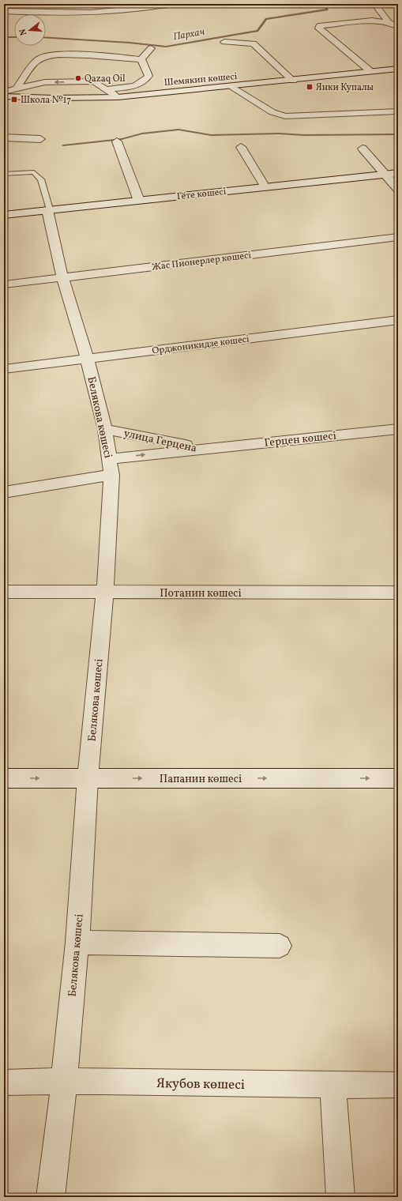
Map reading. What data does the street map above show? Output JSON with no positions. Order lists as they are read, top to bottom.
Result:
{
  "streets": {
    "street": [
      "Шемякин көшесі",
      "Гёте көшесі",
      "Жас Пионерлер көшесі",
      "Орджоникидзе көшесі",
      "Белякова көшесі",
      "Герцен көшесі",
      "улица Герцена",
      "Потанин көшесі",
      "Папанин көшесі",
      "Якубов көшесі"
    ]
  },
  "crossings": [
    ["Гёте көшесі", "Белякова көшесі"],
    ["Жас Пионерлер көшесі", "Белякова көшесі"],
    ["Орджоникидзе көшесі", "Белякова көшесі"],
    ["Белякова көшесі", "улица Герцена"],
    ["Белякова көшесі", "Потанин көшесі"],
    ["Белякова көшесі", "Папанин көшесі"],
    ["Белякова көшесі", "Якубов көшесі"],
    ["Герцен көшесі", "улица Герцена"]
  ],
  "one_way": ["Папанин көшесі"],
  "water": ["Пархач"],
  "places": {
    "other": ["Qazaq Oil"],
    "transit": ["Янки Купалы", "Школа №17"]
  },
  "north": "left"
}
